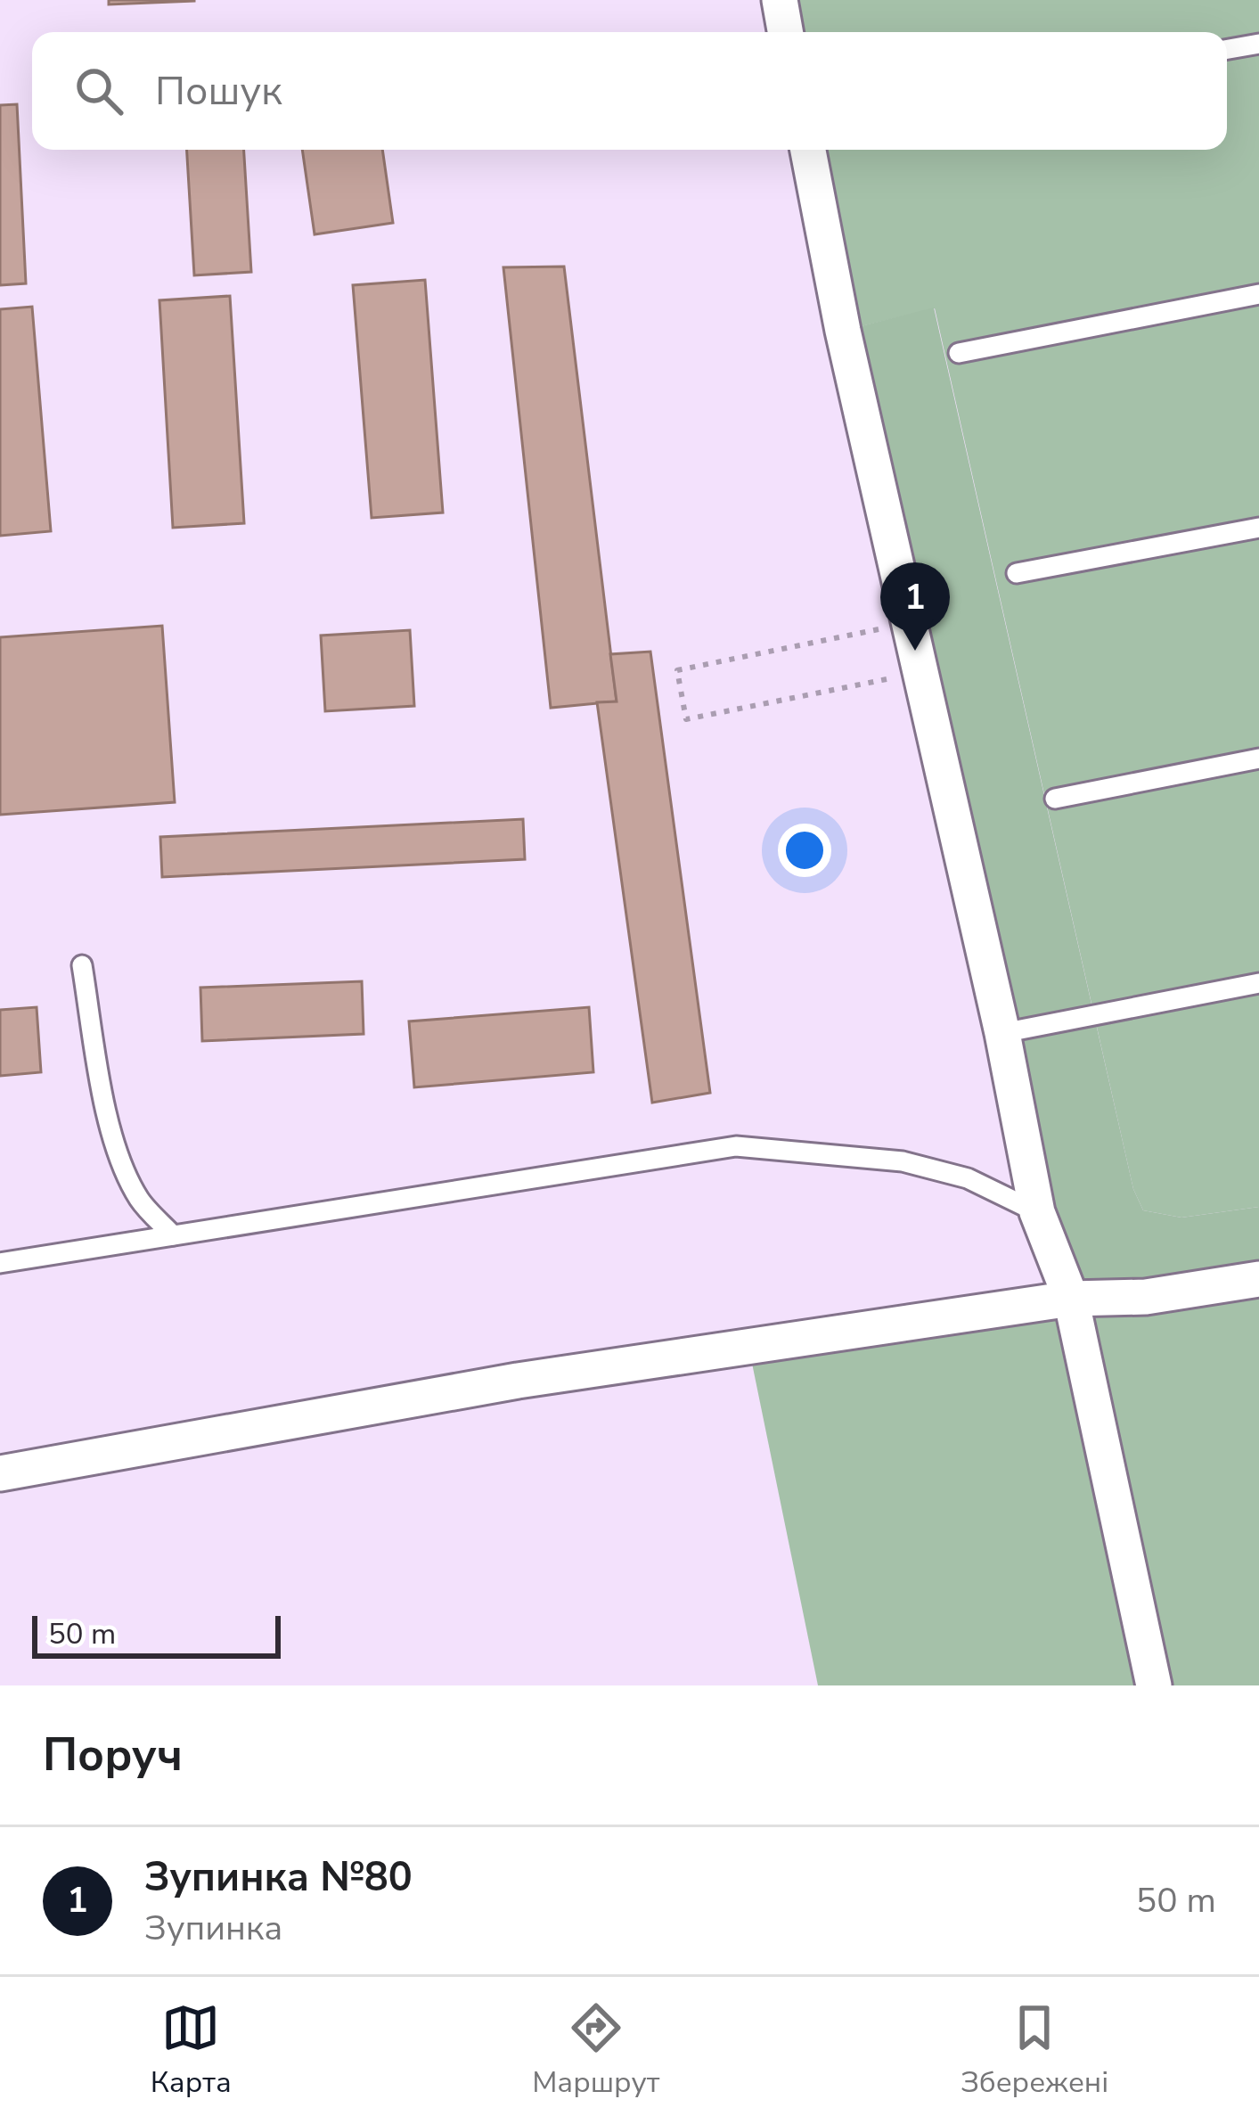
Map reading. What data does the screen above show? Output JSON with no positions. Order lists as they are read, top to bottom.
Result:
{
  "scale_bar": "50 m",
  "page": {
    "search": "Пошук",
    "pins": "1",
    "scale": "50 m",
    "heading": "Поруч",
    "list": [
      {
        "mark": "1",
        "name": "Зупинка №80",
        "note": "Зупинка",
        "value": "50 m"
      }
    ],
    "nav": ["Карта", "Маршрут", "Збережені"]
  }
}
